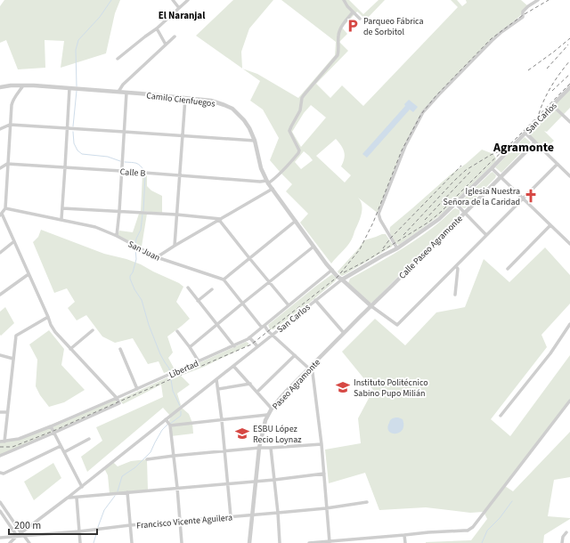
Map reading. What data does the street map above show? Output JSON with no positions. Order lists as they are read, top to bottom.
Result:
{
  "streets": {
    "street": [
      "Camilo Cienfuegos",
      "San Carlos",
      "Calle B",
      "Calle Paseo Agramonte",
      "San Juan",
      "Libertad",
      "Paseo Agramonte",
      "Francisco Vicente Aguilera"
    ]
  },
  "crossings": [
    ["Camilo Cienfuegos", "San Carlos"],
    ["Camilo Cienfuegos", "Calle B"],
    ["Camilo Cienfuegos", "Calle Paseo Agramonte"],
    ["Camilo Cienfuegos", "Libertad"],
    ["Camilo Cienfuegos", "Paseo Agramonte"],
    ["San Carlos", "Francisco Vicente Aguilera"],
    ["Calle Paseo Agramonte", "Paseo Agramonte"],
    ["Paseo Agramonte", "Francisco Vicente Aguilera"]
  ],
  "districts": ["El Naranjal", "Agramonte"],
  "places": {
    "parking": ["Parqueo Fábrica de Sorbitol"],
    "church": ["Iglesia Nuestra Señora de la Caridad"],
    "school or university": ["Instituto Politécnico Sabino Pupo Milián", "ESBU López Recio Loynaz"]
  },
  "scale_bar": "200 m"
}
